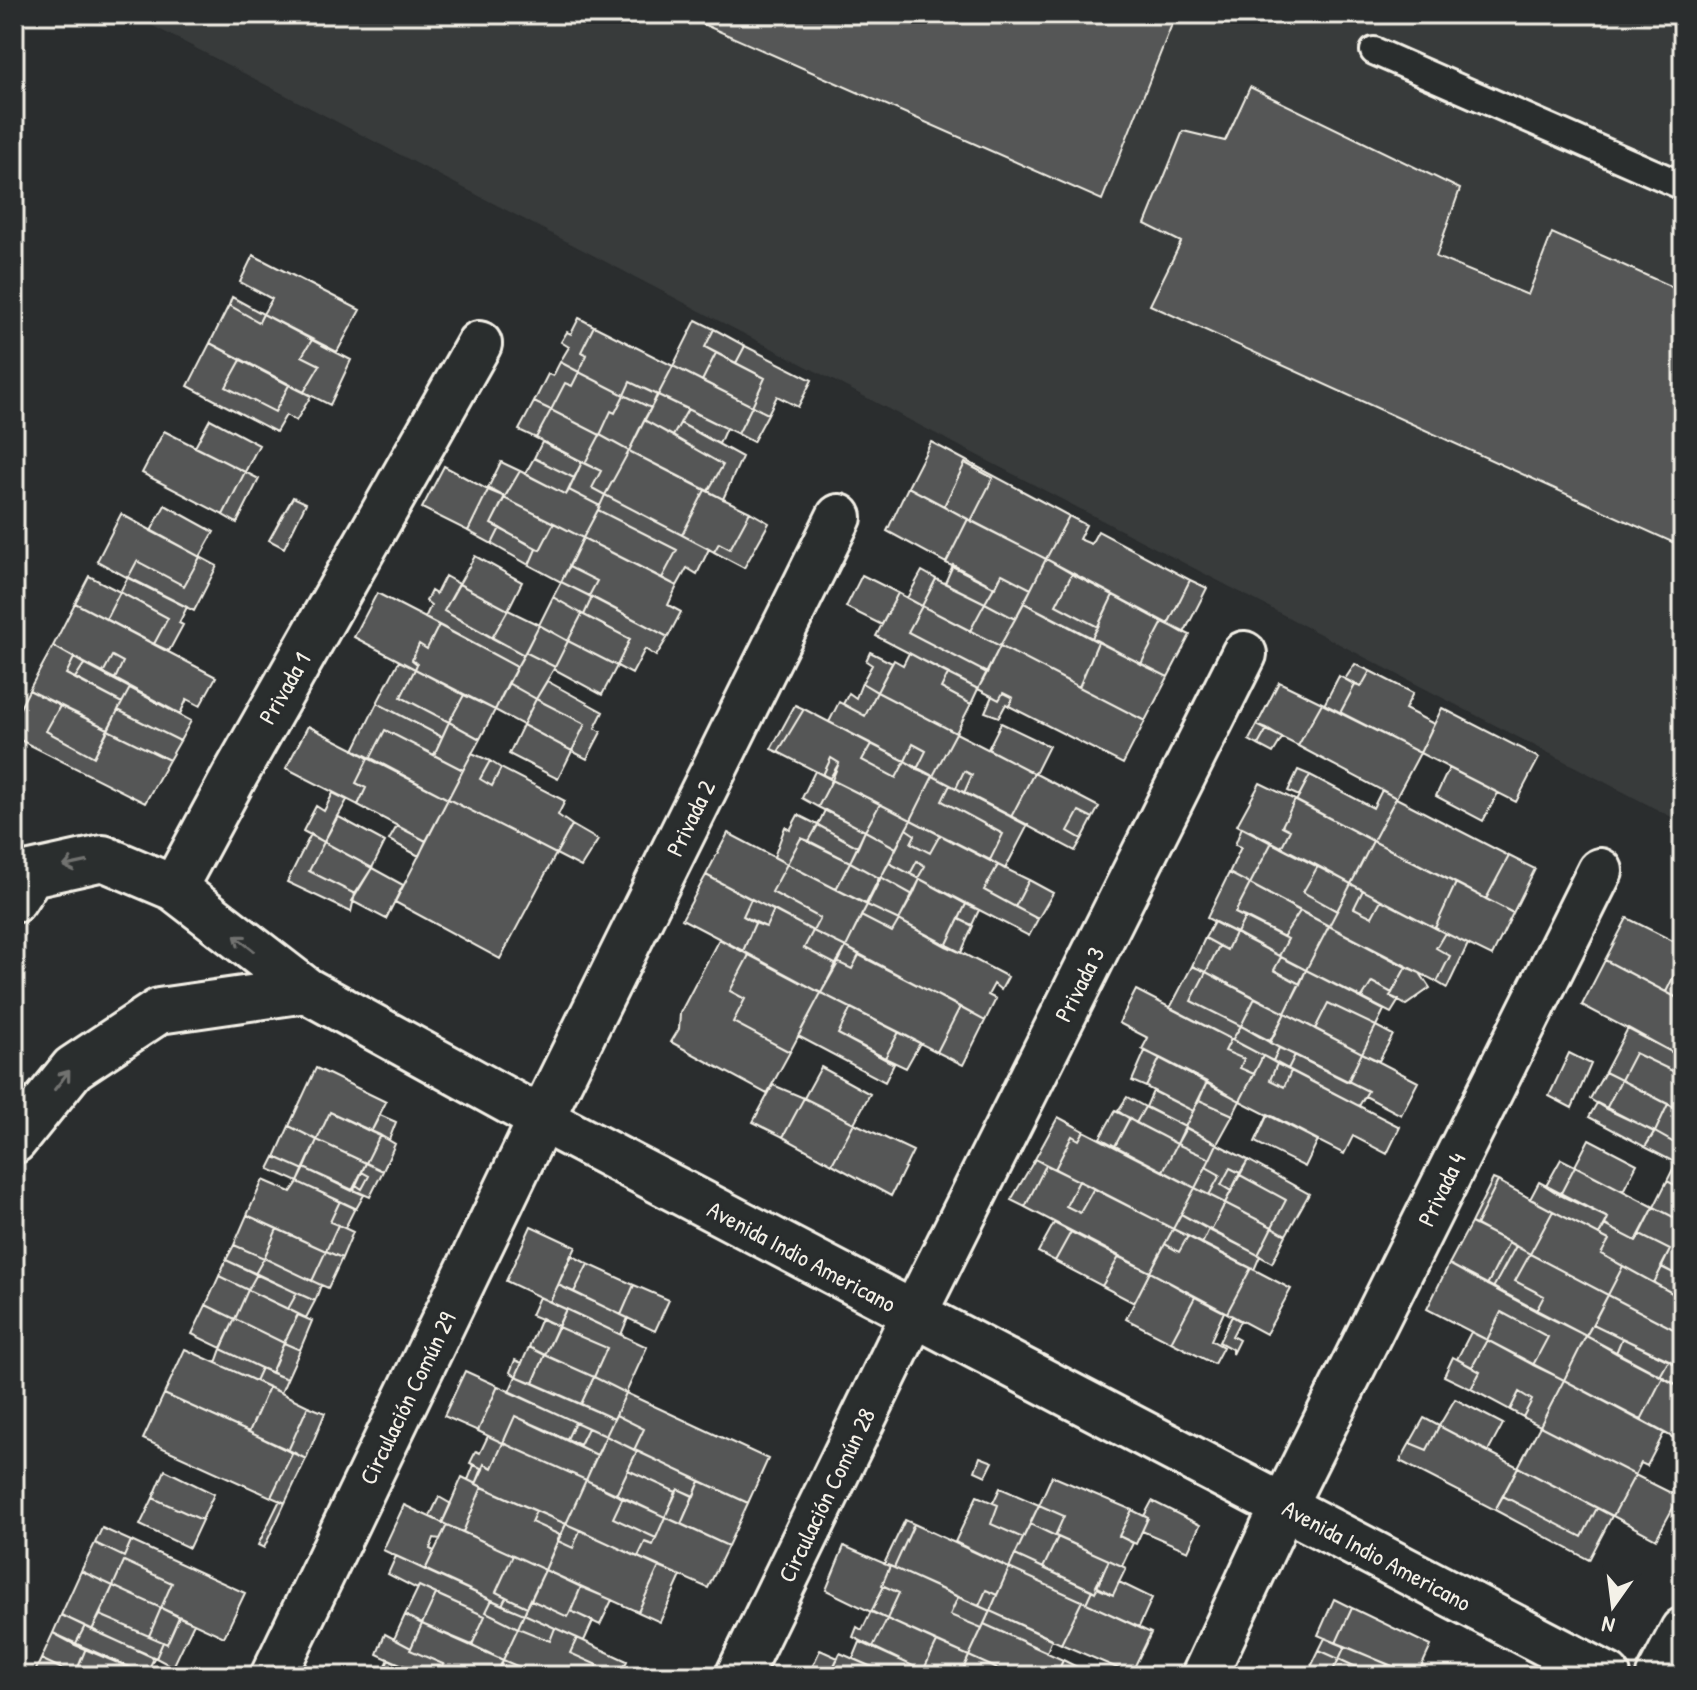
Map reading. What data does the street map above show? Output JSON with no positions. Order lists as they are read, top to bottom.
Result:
{
  "streets": {
    "street": [
      "Privada 1",
      "Privada 2",
      "Privada 3",
      "Privada 4",
      "Avenida Indio Americano",
      "Circulación Común 29",
      "Circulación Común 28"
    ]
  },
  "crossings": [
    ["Privada 2", "Avenida Indio Americano"],
    ["Privada 2", "Circulación Común 29"],
    ["Privada 3", "Avenida Indio Americano"],
    ["Privada 3", "Circulación Común 28"],
    ["Privada 4", "Avenida Indio Americano"],
    ["Avenida Indio Americano", "Circulación Común 29"],
    ["Avenida Indio Americano", "Circulación Común 28"]
  ],
  "north": "bottom"
}
